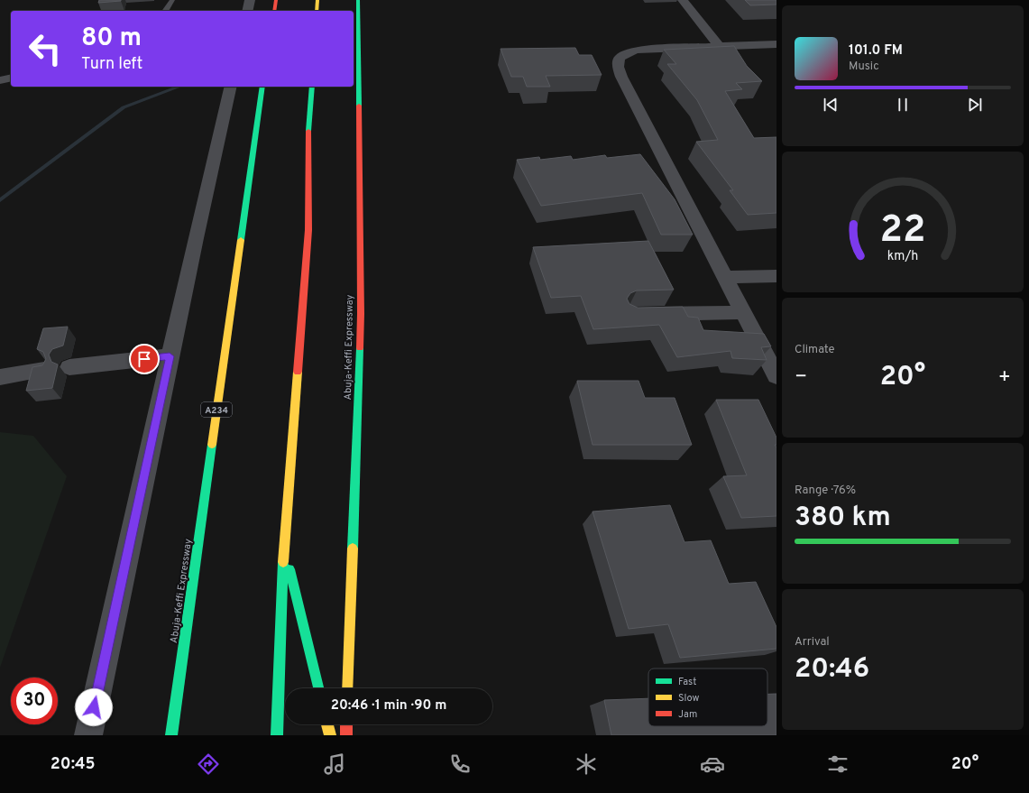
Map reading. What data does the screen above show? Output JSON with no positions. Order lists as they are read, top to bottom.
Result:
{
  "streets": {
    "highway": ["Abuja-Keffi Expressway", "A234"]
  },
  "legend": ["Fast", "Slow", "Jam"],
  "page": {
    "turn": ["80 m", "Turn left"],
    "song": ["101.0 FM", "Music"],
    "tile": [
      "Climate",
      ["Range · 76%", "380 km"],
      ["Arrival", "20:46"]
    ],
    "heat": ["−", "20°", "+"],
    "limit": "30",
    "trip": "20:46 · 1 min · 90 m",
    "tabs": ["20:45", "20°"],
    "gauge": ["22", "km/h"]
  }
}
